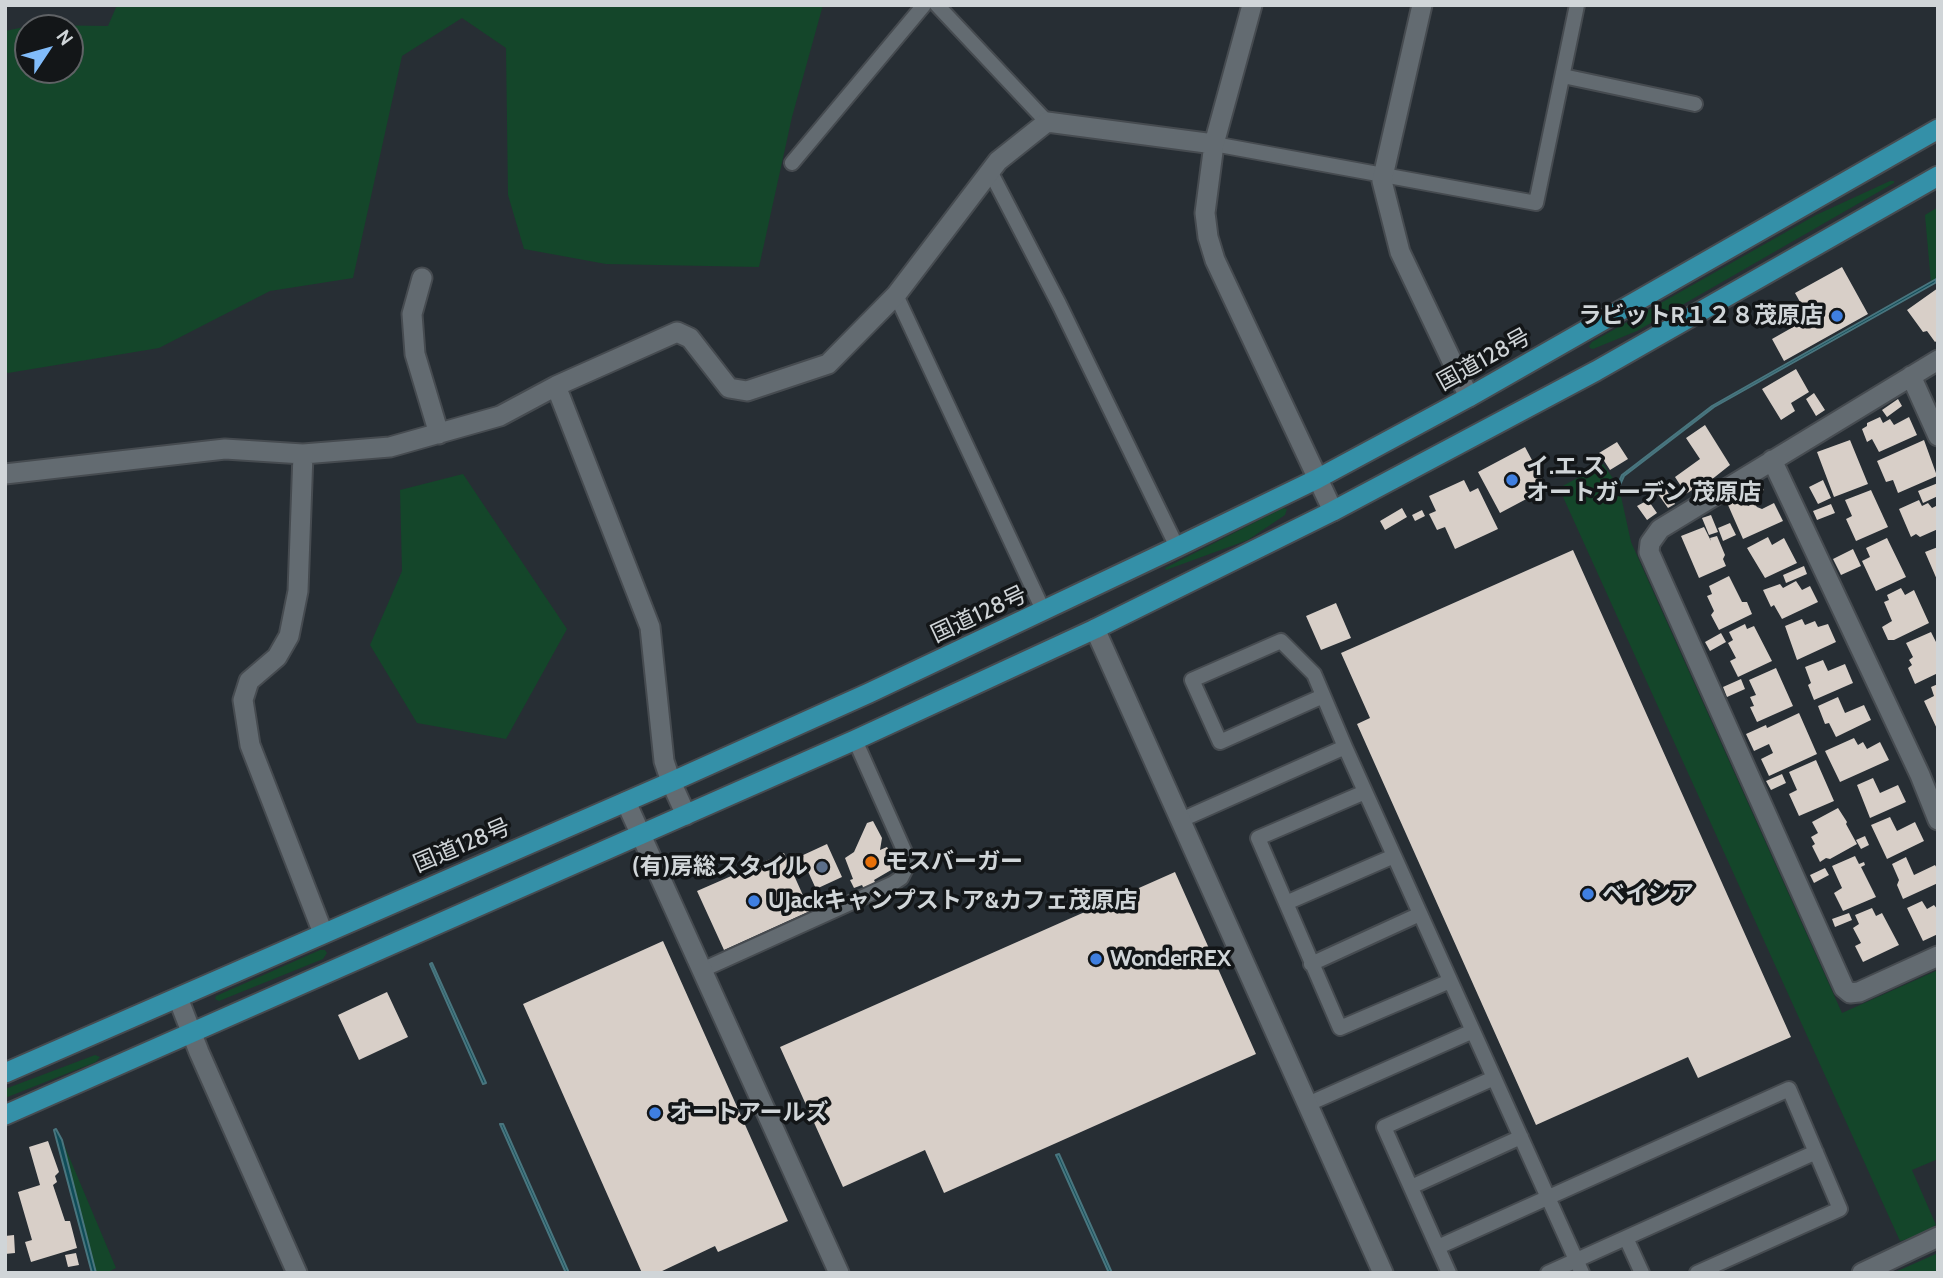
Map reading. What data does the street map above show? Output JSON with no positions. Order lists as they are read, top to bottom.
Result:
{
  "streets": {
    "highway": ["国道128号"]
  },
  "places": [
    "ラビットR１２８茂原店",
    "イ.エ.ス オートガーデン 茂原店",
    "モスバーガー",
    "(有)房総スタイル",
    "ベイシア",
    "UJackキャンプストア&カフェ茂原店",
    "WonderREX",
    "オートアールズ"
  ],
  "north": "top right"
}
